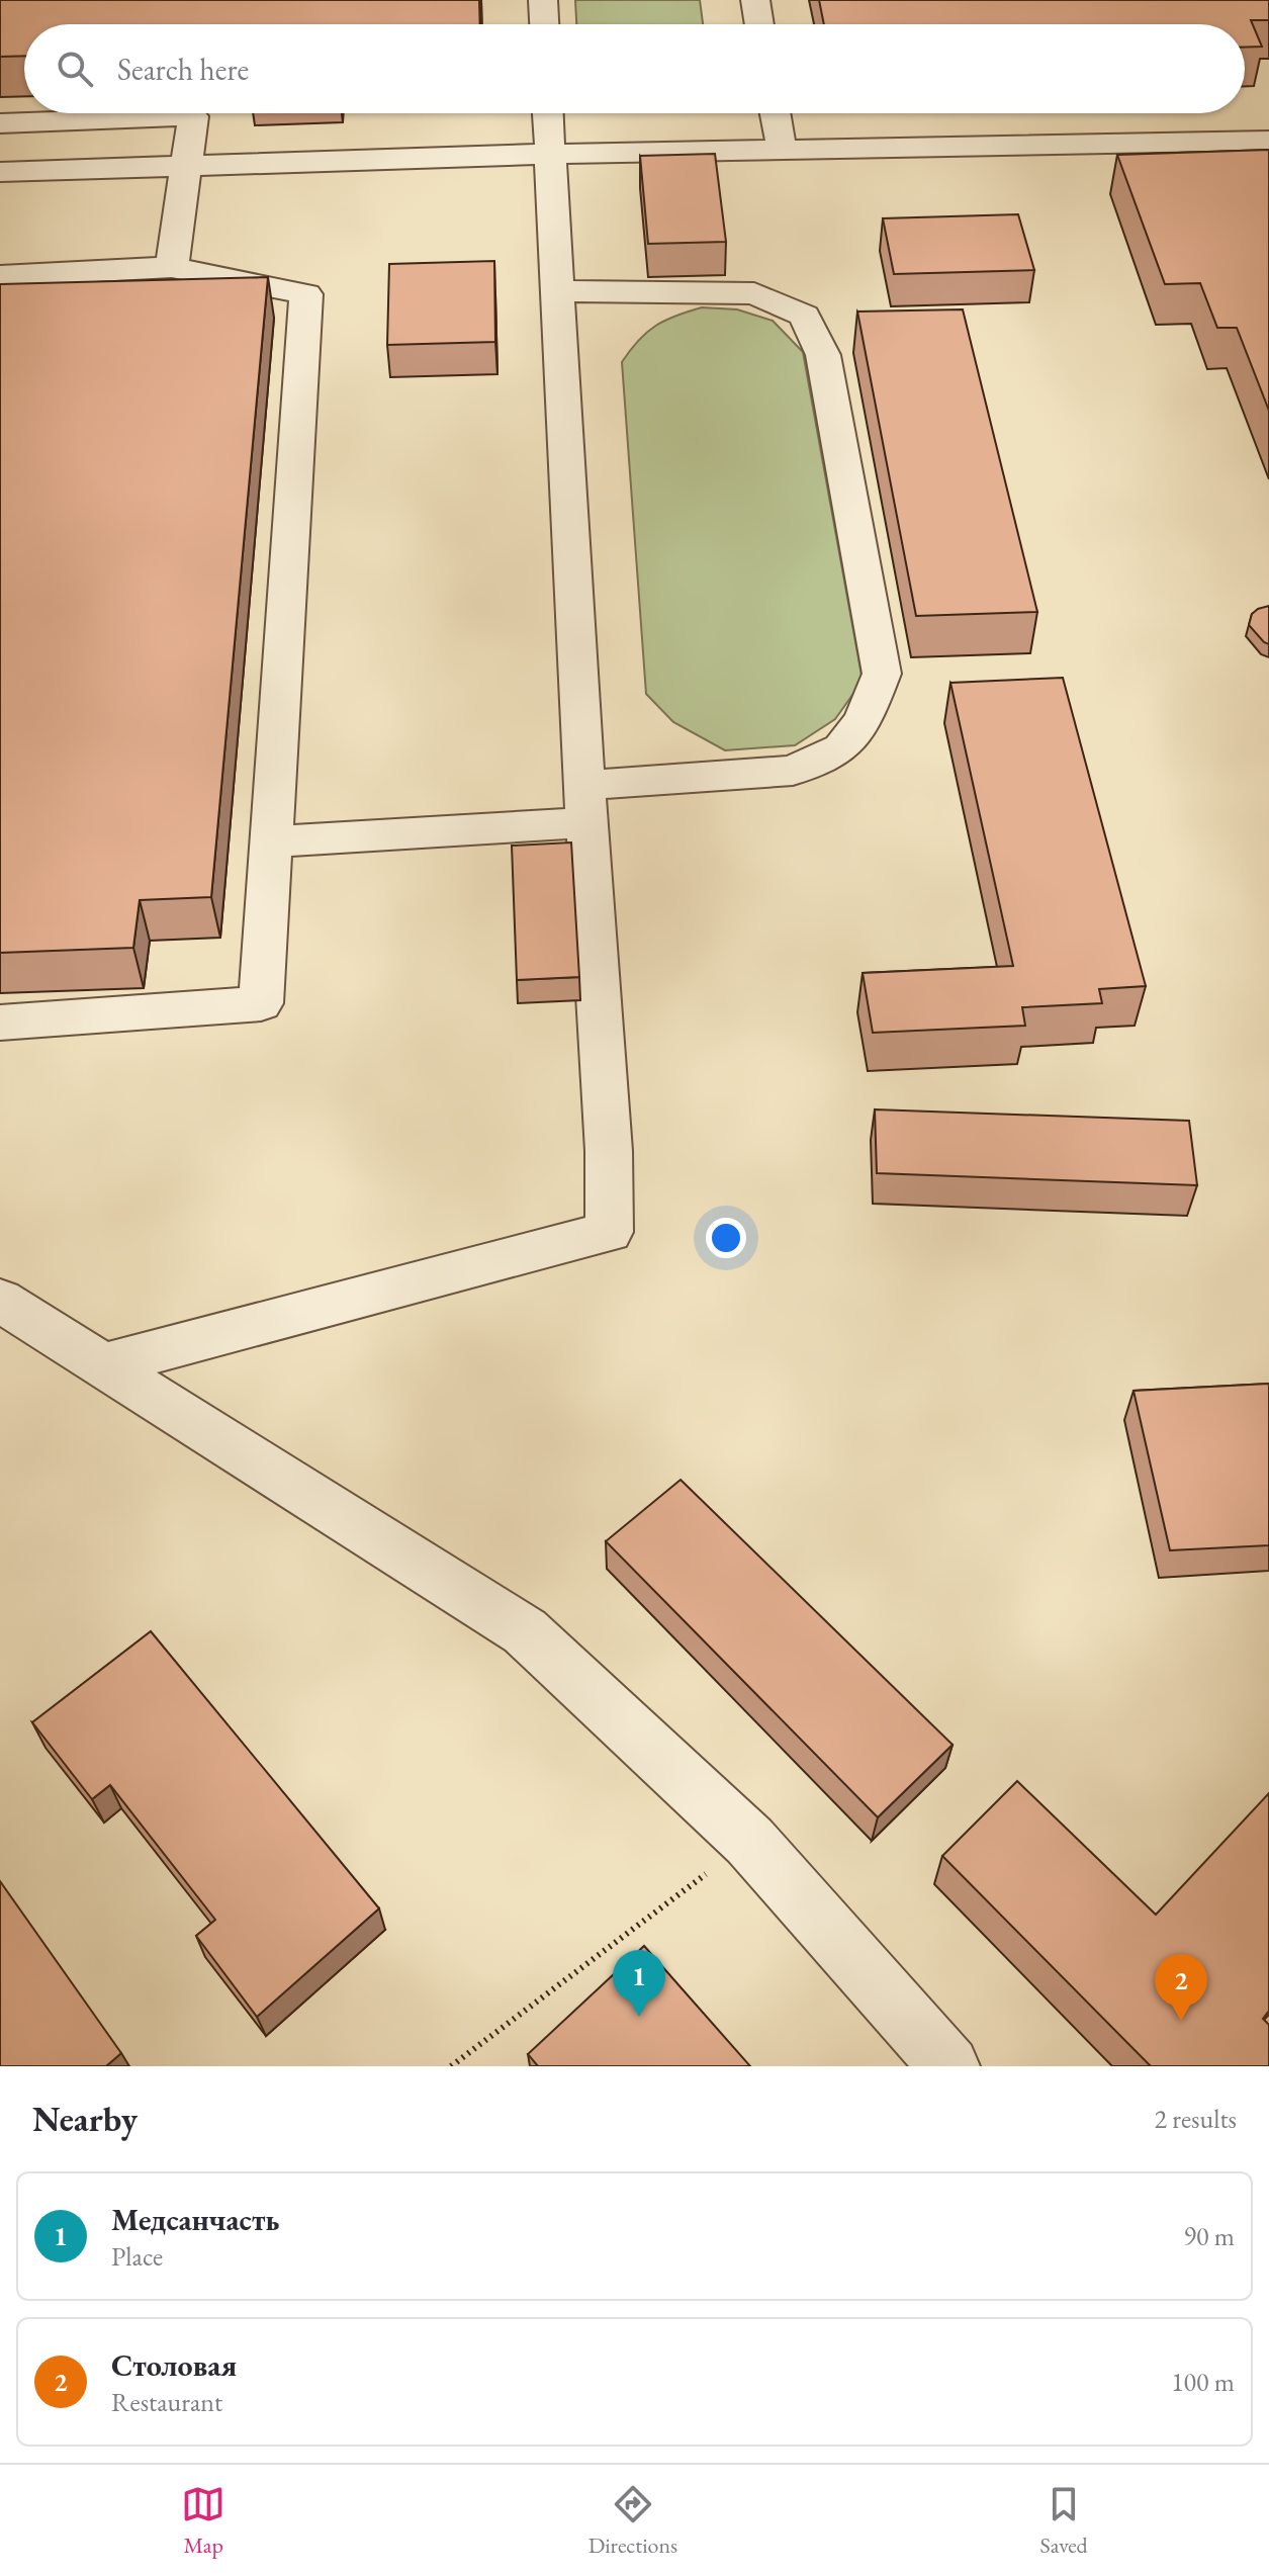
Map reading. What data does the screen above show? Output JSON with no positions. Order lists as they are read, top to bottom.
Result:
{
  "page": {
    "search": "Search here",
    "pins": ["1", "2"],
    "heading": ["Nearby", "2 results"],
    "list": [
      {
        "mark": "1",
        "name": "Медсанчасть",
        "note": "Place",
        "value": "90 m"
      },
      {
        "mark": "2",
        "name": "Столовая",
        "note": "Restaurant",
        "value": "100 m"
      }
    ],
    "nav": ["Map", "Directions", "Saved"]
  }
}
